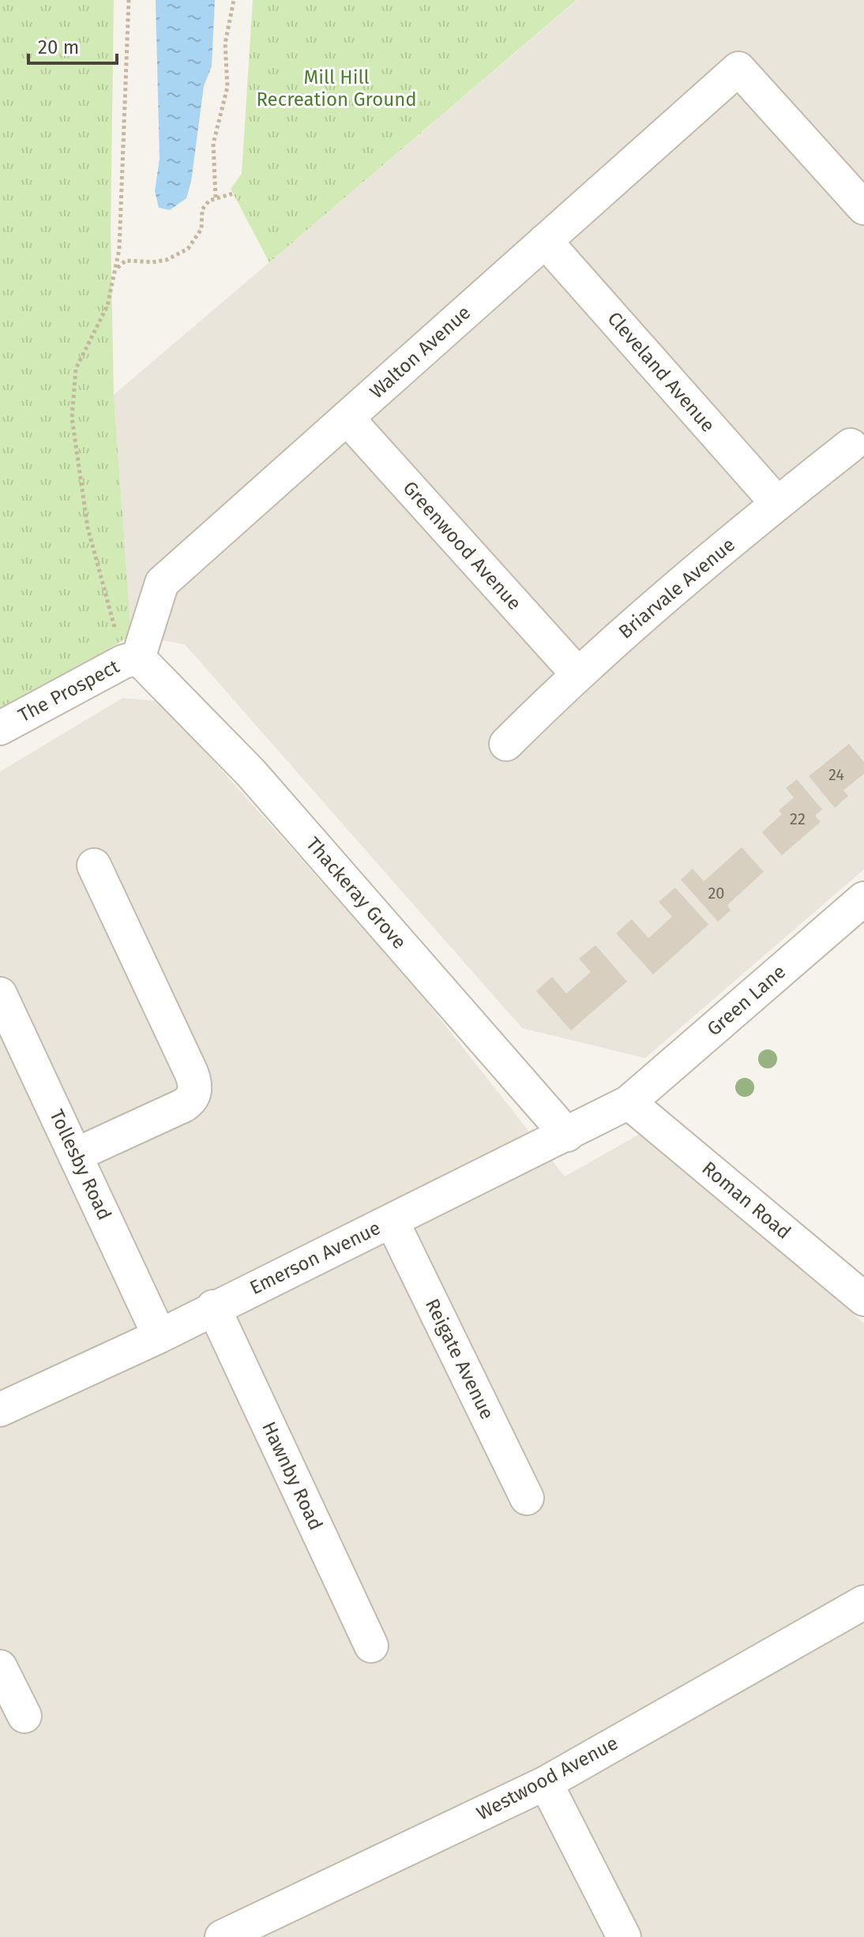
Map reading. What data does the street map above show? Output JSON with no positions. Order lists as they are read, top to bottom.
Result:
{
  "streets": {
    "street": [
      "Walton Avenue",
      "Cleveland Avenue",
      "Greenwood Avenue",
      "Briarvale Avenue",
      "The Prospect",
      "Thackeray Grove",
      "Green Lane",
      "Tollesby Road",
      "Roman Road",
      "Emerson Avenue",
      "Reigate Avenue",
      "Hawnby Road",
      "Westwood Avenue"
    ]
  },
  "crossings": [
    ["Walton Avenue", "Cleveland Avenue"],
    ["Walton Avenue", "Greenwood Avenue"],
    ["Walton Avenue", "The Prospect"],
    ["Walton Avenue", "Thackeray Grove"],
    ["Cleveland Avenue", "Briarvale Avenue"],
    ["Greenwood Avenue", "Briarvale Avenue"],
    ["The Prospect", "Thackeray Grove"],
    ["Thackeray Grove", "Emerson Avenue"],
    ["Green Lane", "Roman Road"],
    ["Green Lane", "Emerson Avenue"],
    ["Tollesby Road", "Emerson Avenue"],
    ["Roman Road", "Emerson Avenue"],
    ["Emerson Avenue", "Reigate Avenue"],
    ["Emerson Avenue", "Hawnby Road"]
  ],
  "parks": ["Mill Hill Recreation Ground"],
  "house_numbers": ["24", "22", "20"],
  "scale_bar": "20 m"
}
